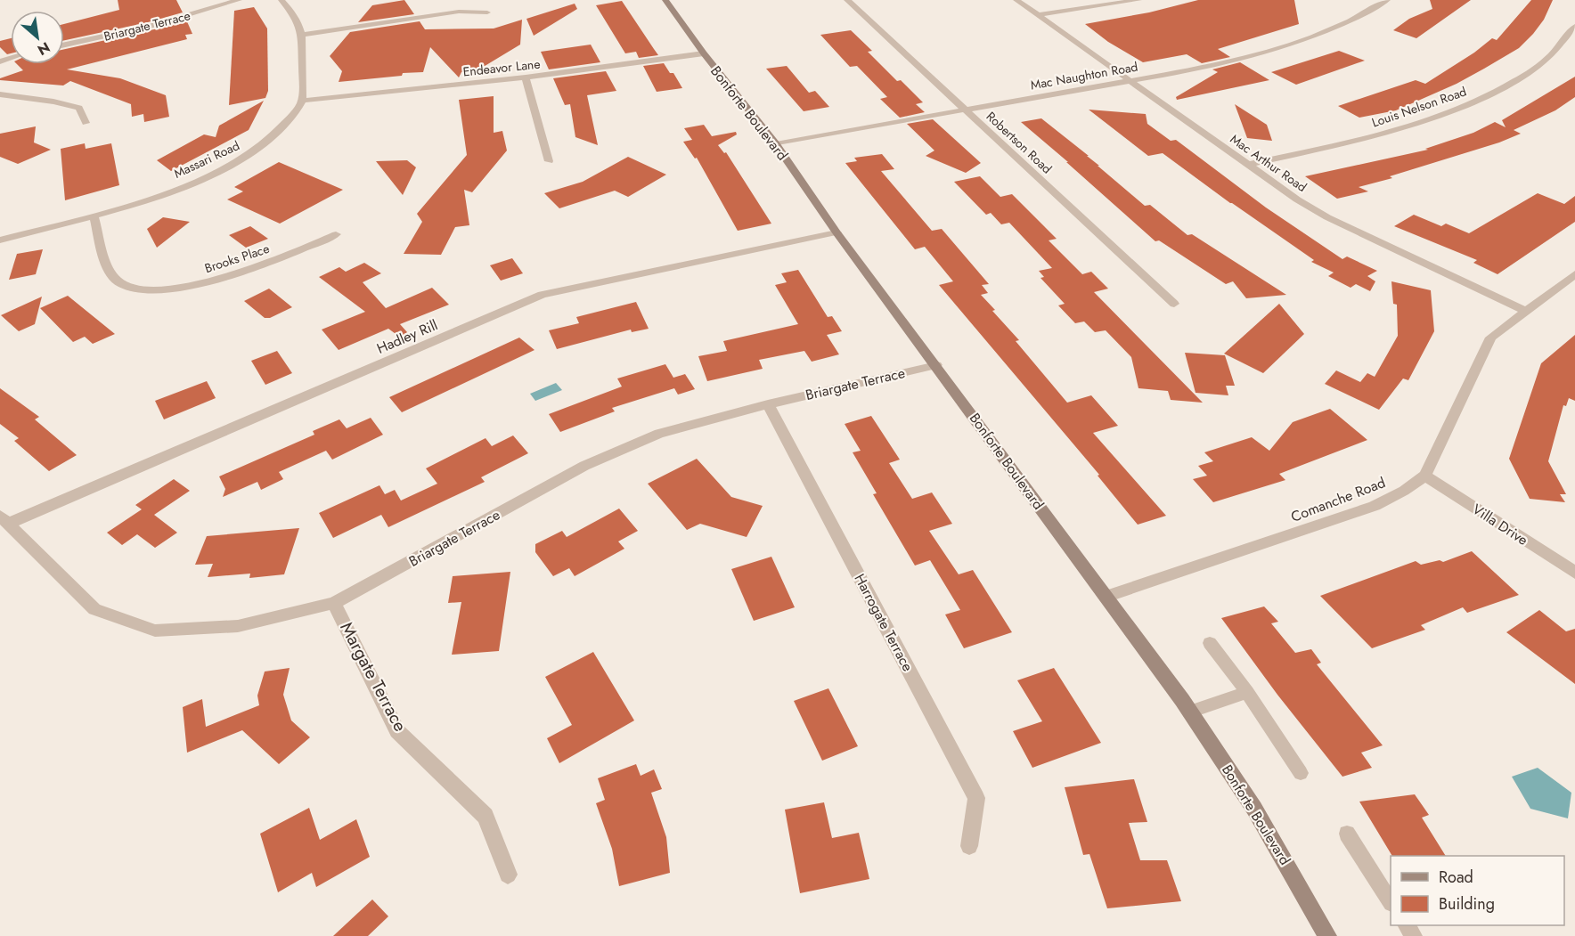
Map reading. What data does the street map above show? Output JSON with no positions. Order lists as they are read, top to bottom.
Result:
{
  "streets": {
    "main road": ["Bonforte Boulevard"],
    "street": [
      "Briargate Terrace",
      "Endeavor Lane",
      "Mac Naughton Road",
      "Louis Nelson Road",
      "Robertson Road",
      "Massari Road",
      "Mac Arthur Road",
      "Brooks Place",
      "Hadley Rill",
      "Comanche Road",
      "Villa Drive",
      "Harrogate Terrace",
      "Margate Terrace"
    ]
  },
  "crossings": [
    ["Briargate Terrace", "Bonforte Boulevard"],
    ["Briargate Terrace", "Hadley Rill"],
    ["Briargate Terrace", "Harrogate Terrace"],
    ["Briargate Terrace", "Margate Terrace"],
    ["Endeavor Lane", "Bonforte Boulevard"],
    ["Endeavor Lane", "Massari Road"],
    ["Mac Naughton Road", "Bonforte Boulevard"],
    ["Mac Naughton Road", "Robertson Road"],
    ["Mac Naughton Road", "Mac Arthur Road"],
    ["Louis Nelson Road", "Mac Arthur Road"],
    ["Bonforte Boulevard", "Hadley Rill"],
    ["Bonforte Boulevard", "Comanche Road"],
    ["Massari Road", "Brooks Place"],
    ["Mac Arthur Road", "Comanche Road"],
    ["Comanche Road", "Villa Drive"]
  ],
  "legend": ["Road", "Building"],
  "north": "bottom right"
}
